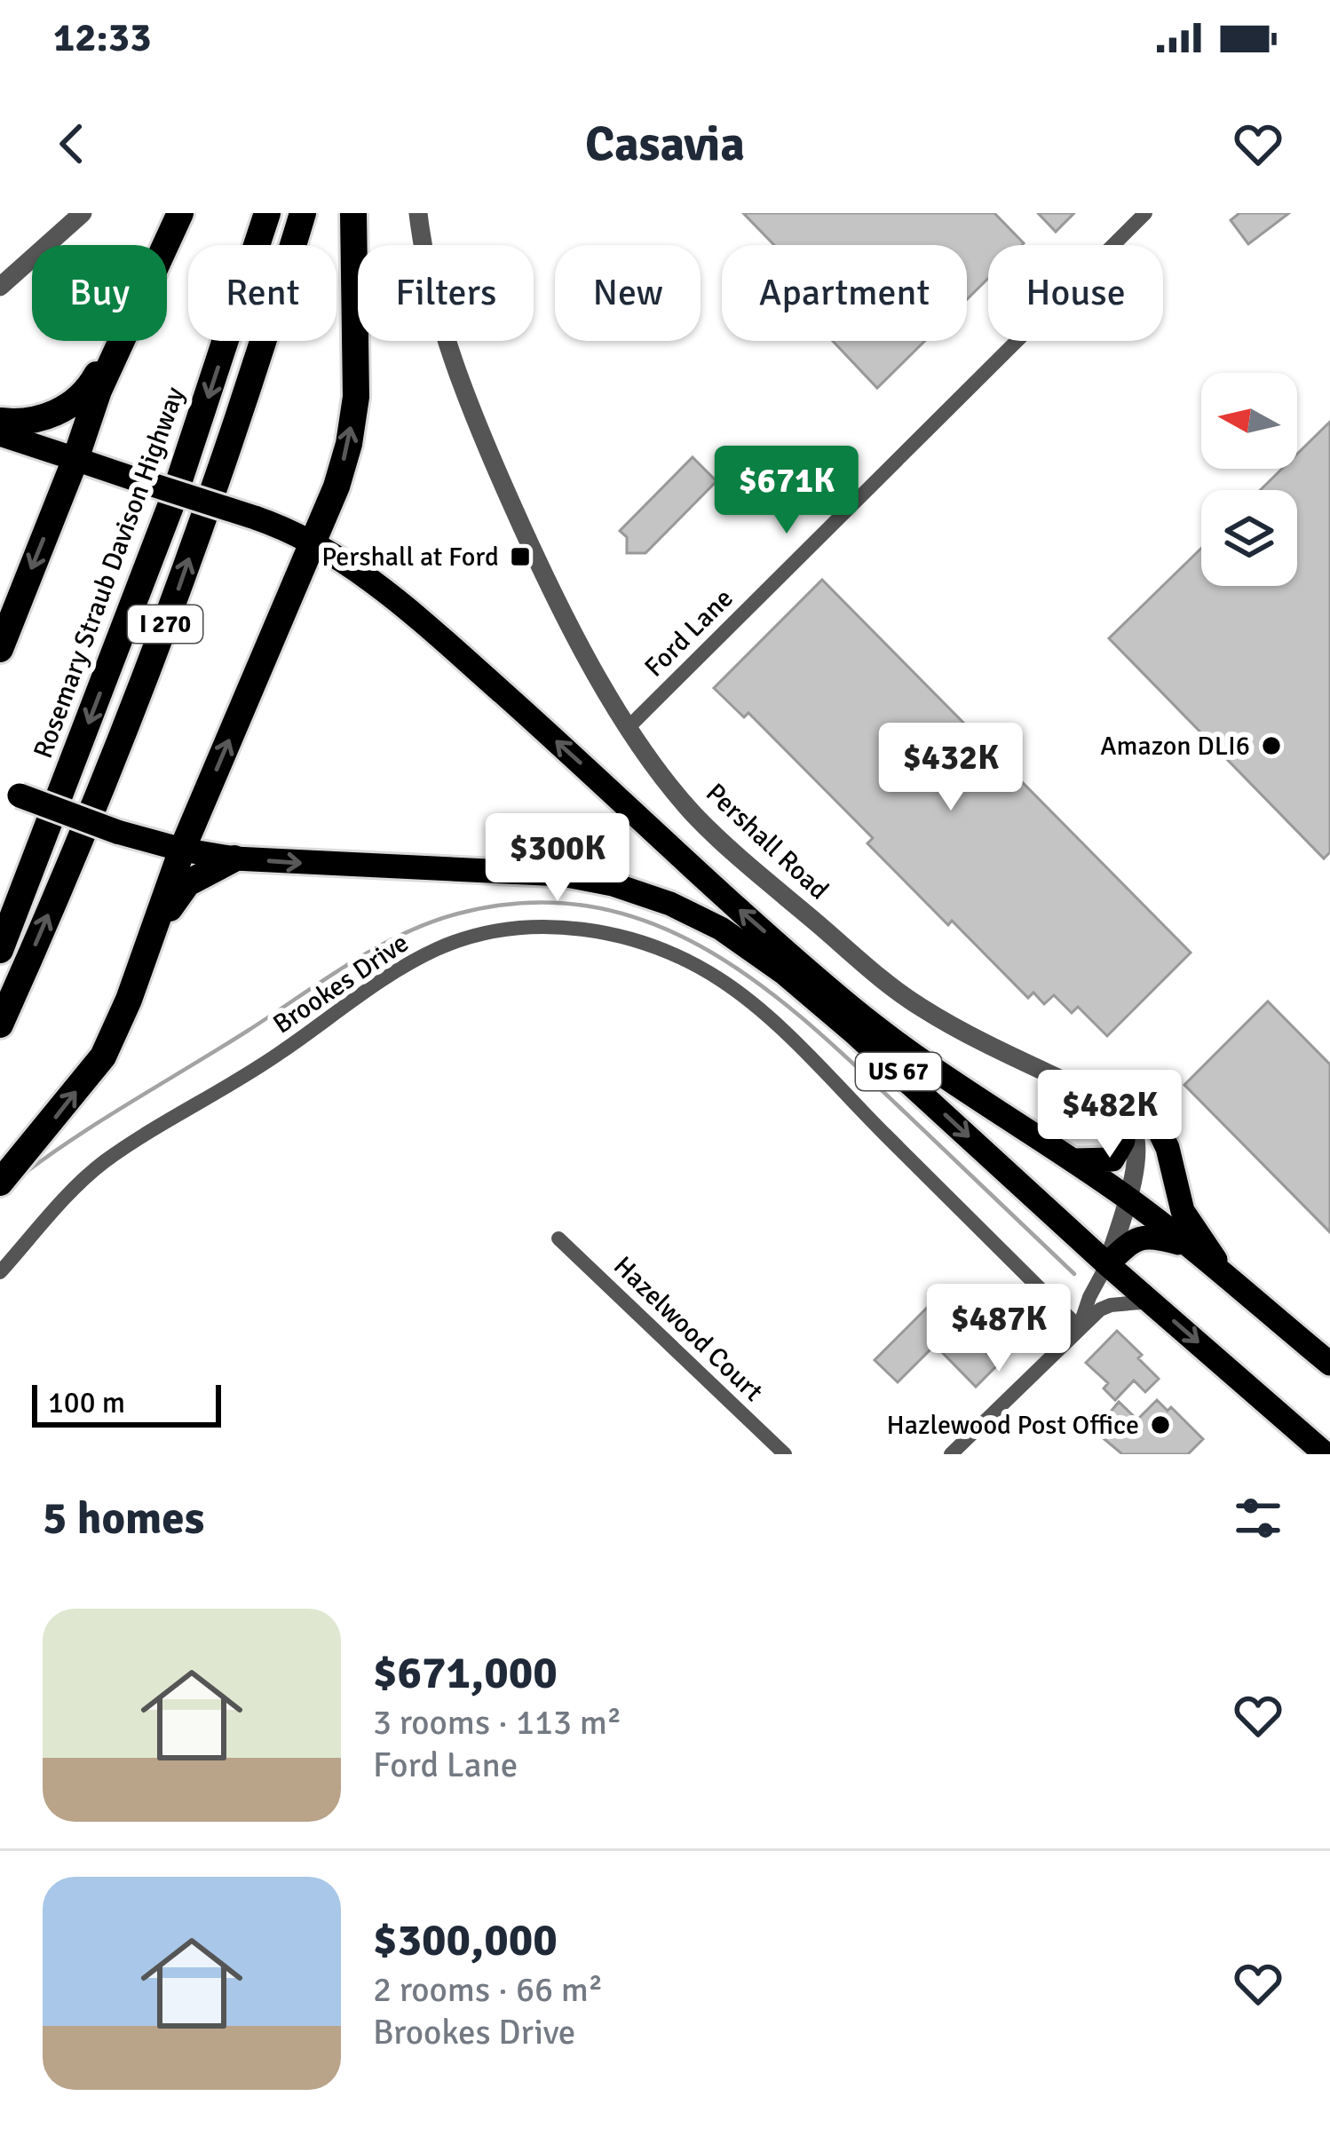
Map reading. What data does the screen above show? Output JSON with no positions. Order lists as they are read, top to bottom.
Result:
{
  "streets": {
    "highway": ["Rosemary Straub Davison Highway", "I 270"],
    "main road": ["US 67"],
    "street": [
      "Ford Lane",
      "Pershall Road",
      "Brookes Drive",
      "Hazelwood Court"
    ]
  },
  "crossings": [
    ["Ford Lane", "Pershall Road"]
  ],
  "places": {
    "transit": ["Pershall at Ford"],
    "other": ["Amazon DLI6", "Hazlewood Post Office"]
  },
  "scale_bar": "100 m",
  "north": "left",
  "page": {
    "status": "12:33",
    "header": "Casavia",
    "chip": [
      "Buy",
      "Rent",
      "Filters",
      "New",
      "Apartment",
      "House"
    ],
    "price": [
      "$671K",
      "$432K",
      "$300K",
      "$482K",
      "$487K"
    ],
    "scale": "100 m",
    "heading": "5 homes",
    "list": [
      {
        "name": "$671,000",
        "note": "3 rooms · 113 m² · Ford Lane"
      },
      {
        "name": "$300,000",
        "note": "2 rooms · 66 m² · Brookes Drive"
      }
    ]
  }
}
